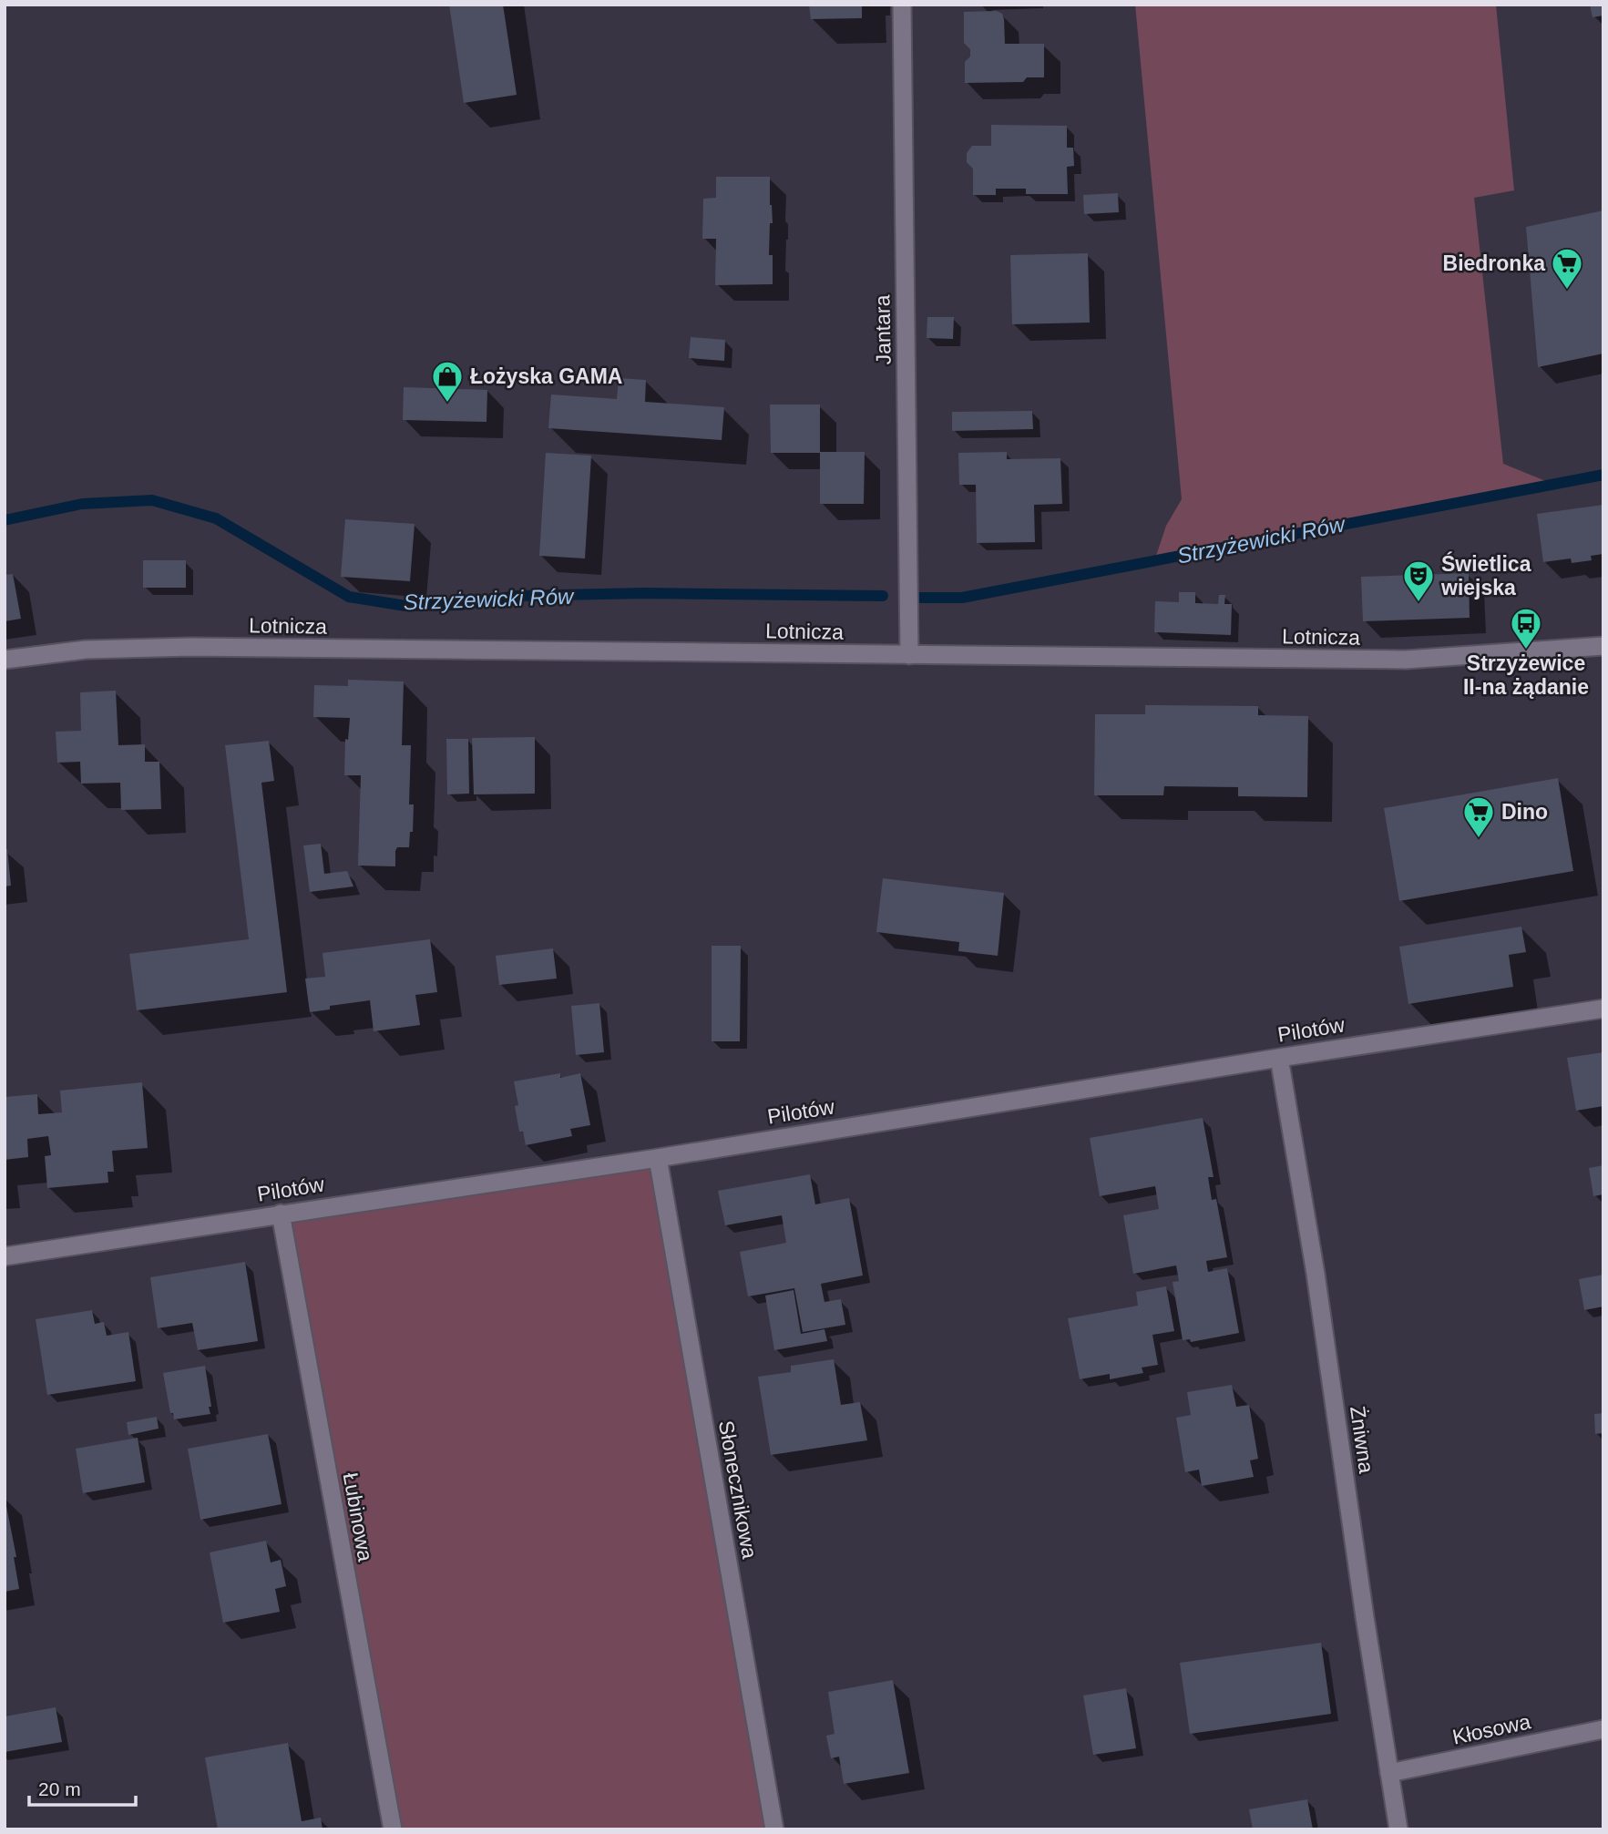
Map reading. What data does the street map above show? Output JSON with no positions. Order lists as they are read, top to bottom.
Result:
{
  "streets": {
    "street": [
      "Jantara",
      "Lotnicza",
      "Pilotów",
      "Żniwna",
      "Słonecznikowa",
      "Łubinowa",
      "Kłosowa"
    ]
  },
  "crossings": [
    ["Jantara", "Lotnicza"],
    ["Pilotów", "Żniwna"],
    ["Pilotów", "Słonecznikowa"],
    ["Pilotów", "Łubinowa"],
    ["Żniwna", "Kłosowa"]
  ],
  "water": ["Strzyżewicki Rów"],
  "places": {
    "supermarket": ["Biedronka", "Dino"],
    "shop": ["Łożyska GAMA"],
    "theatre": ["Świetlica wiejska"],
    "bus stop": ["Strzyżewice II-na żądanie"]
  },
  "scale_bar": "20 m"
}
